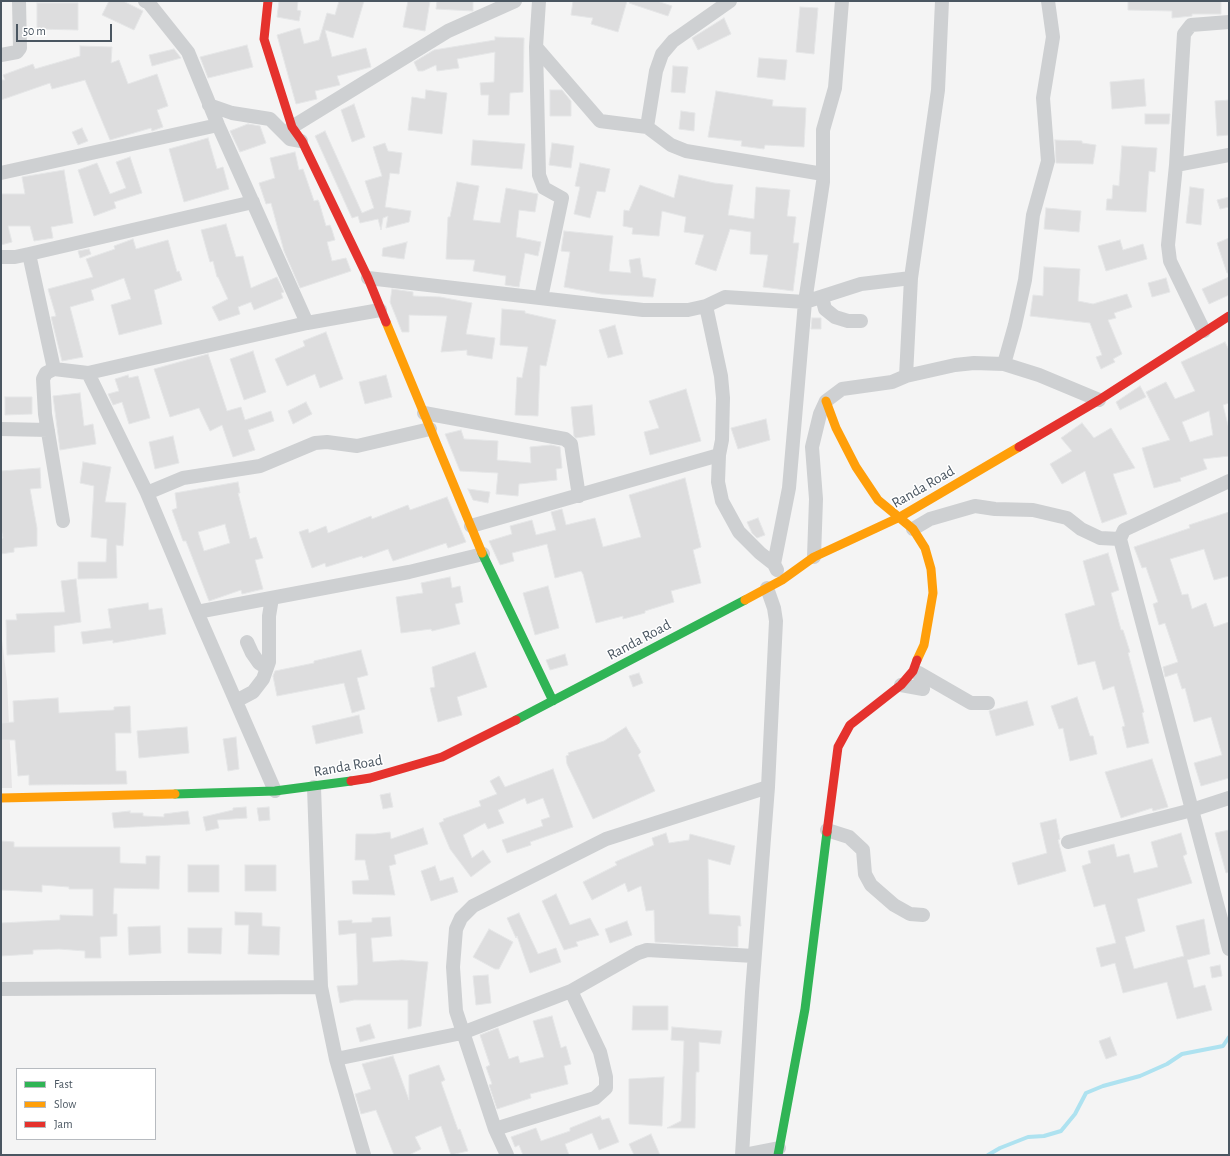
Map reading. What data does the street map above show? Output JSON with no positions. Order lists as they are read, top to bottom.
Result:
{
  "streets": {
    "street": ["Randa Road"]
  },
  "legend": ["Fast", "Slow", "Jam"],
  "scale_bar": "50 m"
}
